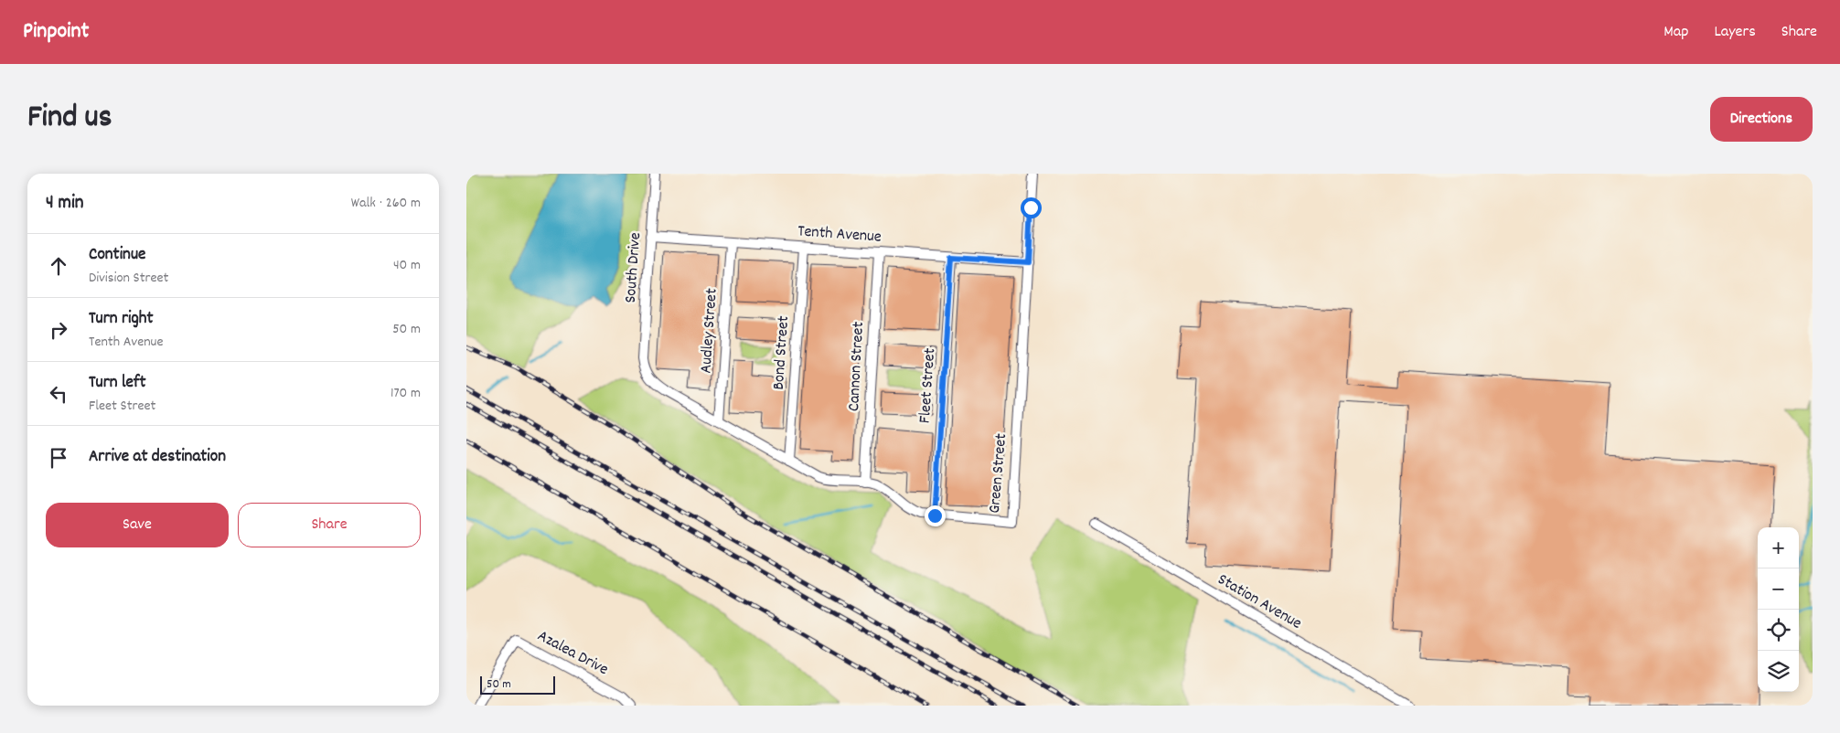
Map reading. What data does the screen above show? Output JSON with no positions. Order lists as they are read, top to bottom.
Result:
{
  "streets": {
    "street": [
      "Tenth Avenue",
      "South Drive",
      "Audley Street",
      "Bond Street",
      "Cannon Street",
      "Fleet Street",
      "Green Street",
      "Station Avenue",
      "Azalea Drive"
    ]
  },
  "crossings": [
    ["Tenth Avenue", "South Drive"],
    ["Tenth Avenue", "Audley Street"],
    ["Tenth Avenue", "Bond Street"],
    ["Tenth Avenue", "Cannon Street"],
    ["Tenth Avenue", "Fleet Street"],
    ["Tenth Avenue", "Green Street"],
    ["South Drive", "Green Street"],
    ["Audley Street", "Green Street"],
    ["Bond Street", "Green Street"],
    ["Cannon Street", "Green Street"],
    ["Fleet Street", "Green Street"]
  ],
  "scale_bar": "50 m",
  "page": {
    "header": "Pinpoint",
    "nav": ["Map", "Layers", "Share"],
    "title": "Find us",
    "buttons": [
      "Directions",
      ["Save", "Share"]
    ],
    "heading": ["4 min", "Walk · 260 m"],
    "list": [
      ["Continue", "Division Street", "40 m"],
      ["Turn right", "Tenth Avenue", "50 m"],
      ["Turn left", "Fleet Street", "170 m"],
      "Arrive at destination"
    ],
    "map_buttons": ["+", "−"],
    "scale": "50 m"
  }
}
